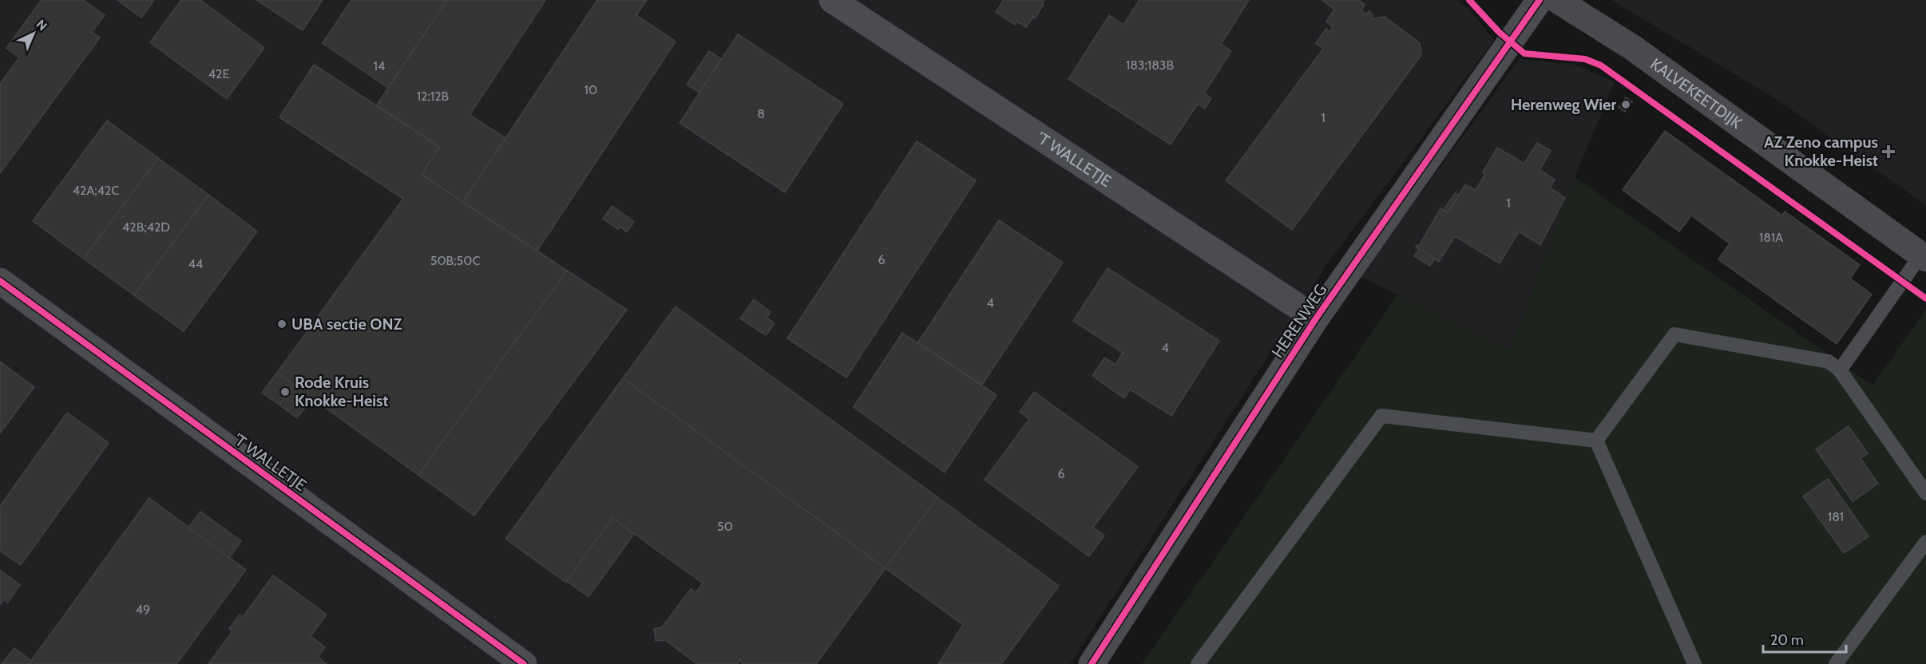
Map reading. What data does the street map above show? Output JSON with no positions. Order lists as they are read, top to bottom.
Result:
{
  "streets": {
    "street": ["KALVEKEETDIJK", "'T WALLETJE", "HERENWEG"]
  },
  "crossings": [
    ["'T WALLETJE", "HERENWEG"]
  ],
  "places": {
    "other": ["Herenweg Wier", "UBA sectie ONZ", "Rode Kruis Knokke-Heist"],
    "health": ["AZ Zeno campus Knokke-Heist"]
  },
  "house_numbers": [
    "183;183B",
    "14",
    "42E",
    "10",
    "12;12B",
    "8",
    "1",
    "42A;42C",
    "1",
    "42B;42D",
    "181A",
    "6",
    "50B;50C",
    "44",
    "4",
    "4",
    "6",
    "181",
    "50",
    "49"
  ],
  "scale_bar": "20 m",
  "north": "top right"
}
